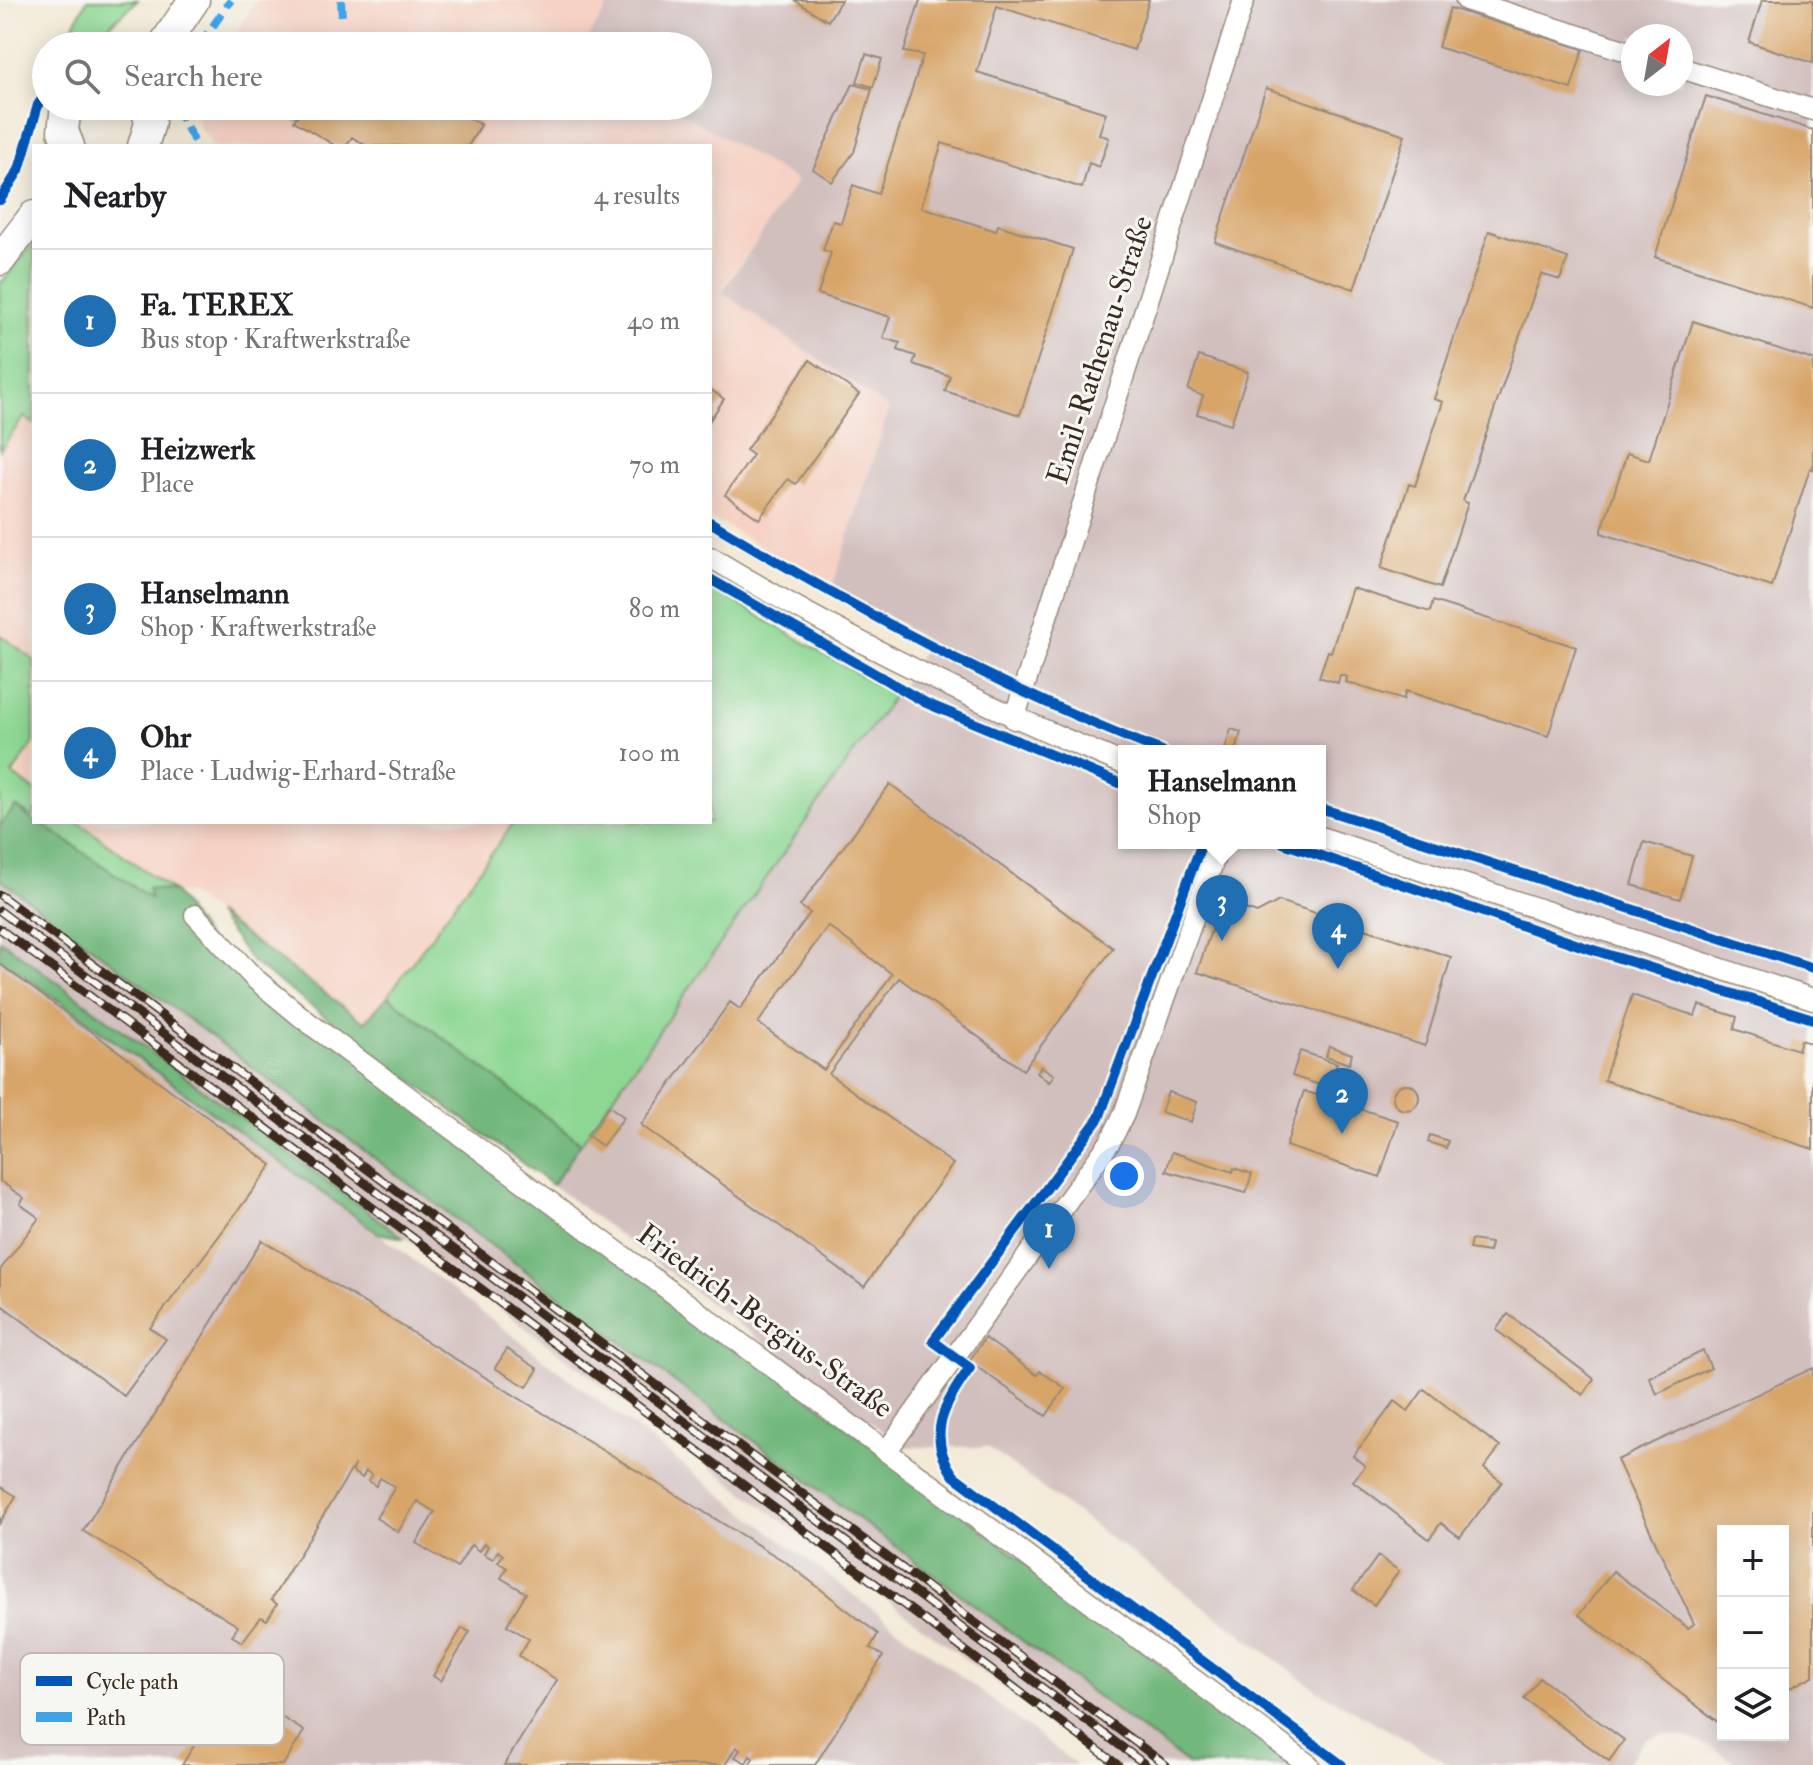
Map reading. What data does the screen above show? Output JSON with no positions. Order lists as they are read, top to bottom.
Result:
{
  "streets": {
    "street": ["Emil-Rathenau-Straße", "Friedrich-Bergius-Straße"]
  },
  "legend": ["Cycle path", "Path"],
  "north": "top right",
  "page": {
    "search": "Search here",
    "heading": ["Nearby", "4 results"],
    "list": [
      {
        "mark": "1",
        "name": "Fa. TEREX",
        "note": "Bus stop · Kraftwerkstraße",
        "value": "40 m"
      },
      {
        "mark": "2",
        "name": "Heizwerk",
        "note": "Place",
        "value": "70 m"
      },
      {
        "mark": "3",
        "name": "Hanselmann",
        "note": "Shop · Kraftwerkstraße",
        "value": "80 m"
      },
      {
        "mark": "4",
        "name": "Ohr",
        "note": "Place · Ludwig-Erhard-Straße",
        "value": "100 m"
      }
    ],
    "popup": ["Hanselmann", "Shop"],
    "pins": [
      "3",
      "4",
      "2",
      "1"
    ],
    "map_buttons": ["+", "−"]
  }
}
